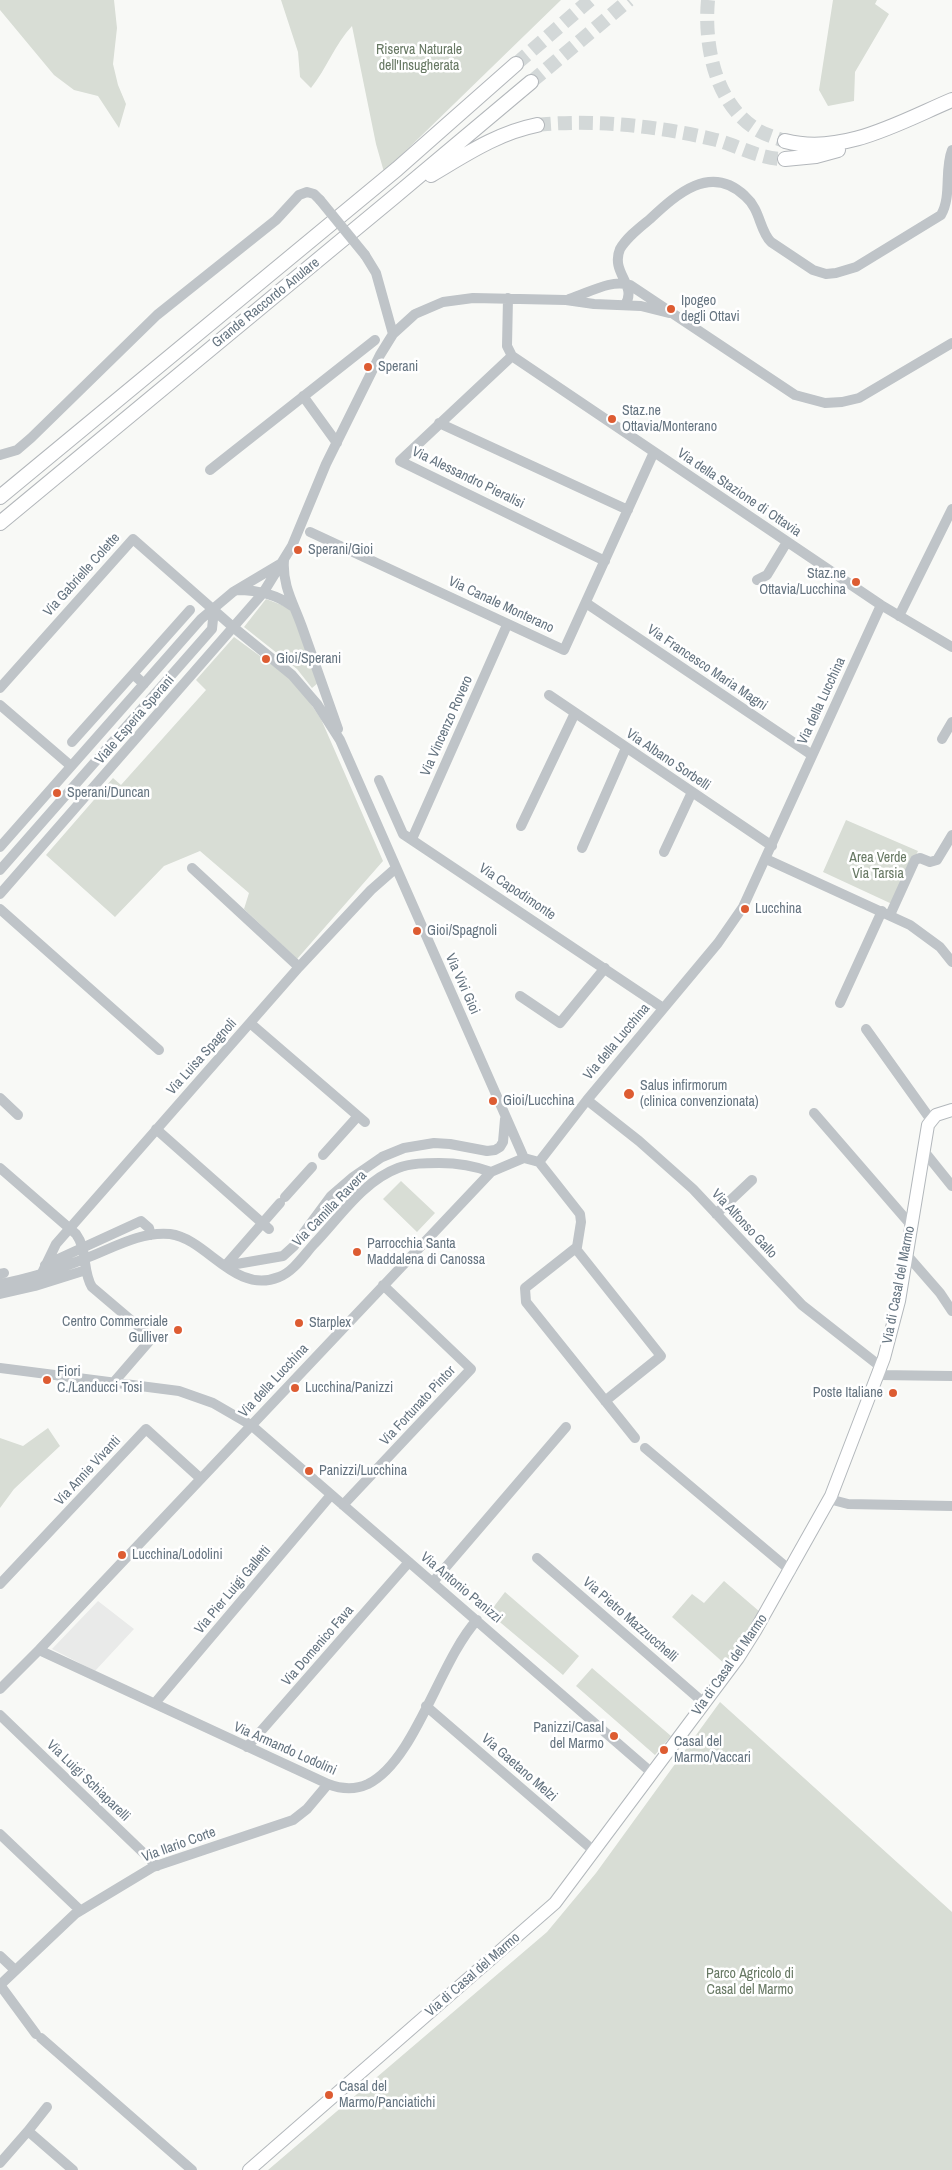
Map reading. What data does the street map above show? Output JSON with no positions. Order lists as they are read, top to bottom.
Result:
{
  "streets": {
    "highway": ["Grande Raccordo Anulare"],
    "main road": ["Via di Casal del Marmo"],
    "street": [
      "Via Alessandro Pieralisi",
      "Via della Stazione di Ottavia",
      "Via Gabrielle Colette",
      "Via Canale Monterano",
      "Via Francesco Maria Magni",
      "Via della Lucchina",
      "Viale Esperia Sperani",
      "Via Vincenzo Rovero",
      "Via Albano Sorbelli",
      "Via Capodimonte",
      "Via Vivi Gioi",
      "Via Luisa Spagnoli",
      "Via Camilla Ravera",
      "Via Alfonso Gallo",
      "Via Fortunato Pintor",
      "Via Annie Vivanti",
      "Via Antonio Panizzi",
      "Via Pier Luigi Galletti",
      "Via Pietro Mazzucchelli",
      "Via Domenico Fava",
      "Via Armando Lodolini",
      "Via Gaetano Melzi",
      "Via Luigi Schiaparelli",
      "Via Ilario Corte"
    ]
  },
  "crossings": [
    ["Via Alessandro Pieralisi", "Via della Stazione di Ottavia"],
    ["Via Alessandro Pieralisi", "Via Canale Monterano"],
    ["Via della Stazione di Ottavia", "Via Canale Monterano"],
    ["Via della Stazione di Ottavia", "Via della Lucchina"],
    ["Via Gabrielle Colette", "Viale Esperia Sperani"],
    ["Via Gabrielle Colette", "Via Vivi Gioi"],
    ["Via Canale Monterano", "Via Francesco Maria Magni"],
    ["Via Canale Monterano", "Via Vincenzo Rovero"],
    ["Via Francesco Maria Magni", "Via della Lucchina"],
    ["Via della Lucchina", "Via Albano Sorbelli"],
    ["Via della Lucchina", "Via Capodimonte"],
    ["Via della Lucchina", "Via Vivi Gioi"],
    ["Via della Lucchina", "Via Camilla Ravera"],
    ["Via della Lucchina", "Via Alfonso Gallo"],
    ["Via della Lucchina", "Via Fortunato Pintor"],
    ["Via della Lucchina", "Via Annie Vivanti"],
    ["Via della Lucchina", "Via Antonio Panizzi"],
    ["Via della Lucchina", "Via Armando Lodolini"],
    ["Viale Esperia Sperani", "Via Vivi Gioi"],
    ["Via Vincenzo Rovero", "Via Capodimonte"],
    ["Via Vivi Gioi", "Via Luisa Spagnoli"],
    ["Via Vivi Gioi", "Via Camilla Ravera"],
    ["Via Luisa Spagnoli", "Via Camilla Ravera"],
    ["Via Alfonso Gallo", "Via di Casal del Marmo"],
    ["Via di Casal del Marmo", "Via Antonio Panizzi"],
    ["Via di Casal del Marmo", "Via Pietro Mazzucchelli"],
    ["Via di Casal del Marmo", "Via Gaetano Melzi"],
    ["Via Fortunato Pintor", "Via Antonio Panizzi"],
    ["Via Antonio Panizzi", "Via Pier Luigi Galletti"],
    ["Via Antonio Panizzi", "Via Domenico Fava"],
    ["Via Antonio Panizzi", "Via Armando Lodolini"],
    ["Via Pier Luigi Galletti", "Via Armando Lodolini"],
    ["Via Domenico Fava", "Via Armando Lodolini"],
    ["Via Armando Lodolini", "Via Gaetano Melzi"],
    ["Via Armando Lodolini", "Via Ilario Corte"],
    ["Via Luigi Schiaparelli", "Via Ilario Corte"]
  ],
  "parks": ["Riserva Naturale dell'Insugherata", "Area Verde Via Tarsia", "Parco Agricolo di Casal del Marmo"],
  "places": [
    "Ipogeo degli Ottavi",
    "Sperani",
    "Staz.ne Ottavia/Monterano",
    "Sperani/Gioi",
    "Staz.ne Ottavia/Lucchina",
    "Gioi/Sperani",
    "Sperani/Duncan",
    "Lucchina",
    "Gioi/Spagnoli",
    "Salus infirmorum (clinica convenzionata)",
    "Gioi/Lucchina",
    "Parrocchia Santa Maddalena di Canossa",
    "Starplex",
    "Centro Commerciale Gulliver",
    "Fiori C./Landucci Tosi",
    "Lucchina/Panizzi",
    "Poste Italiane",
    "Panizzi/Lucchina",
    "Lucchina/Lodolini",
    "Panizzi/Casal del Marmo",
    "Casal del Marmo/Vaccari",
    "Casal del Marmo/Panciatichi"
  ]
}
